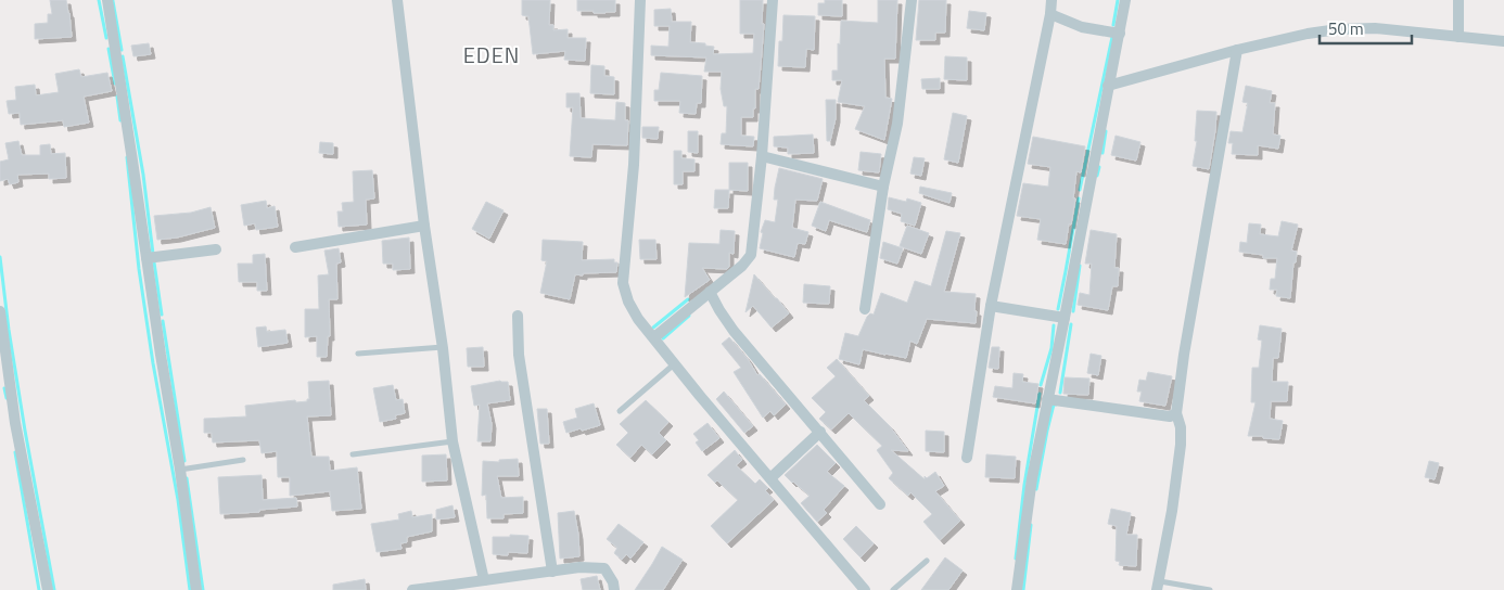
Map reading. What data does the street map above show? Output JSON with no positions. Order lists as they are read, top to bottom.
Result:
{
  "districts": ["EDEN"],
  "scale_bar": "50 m"
}
